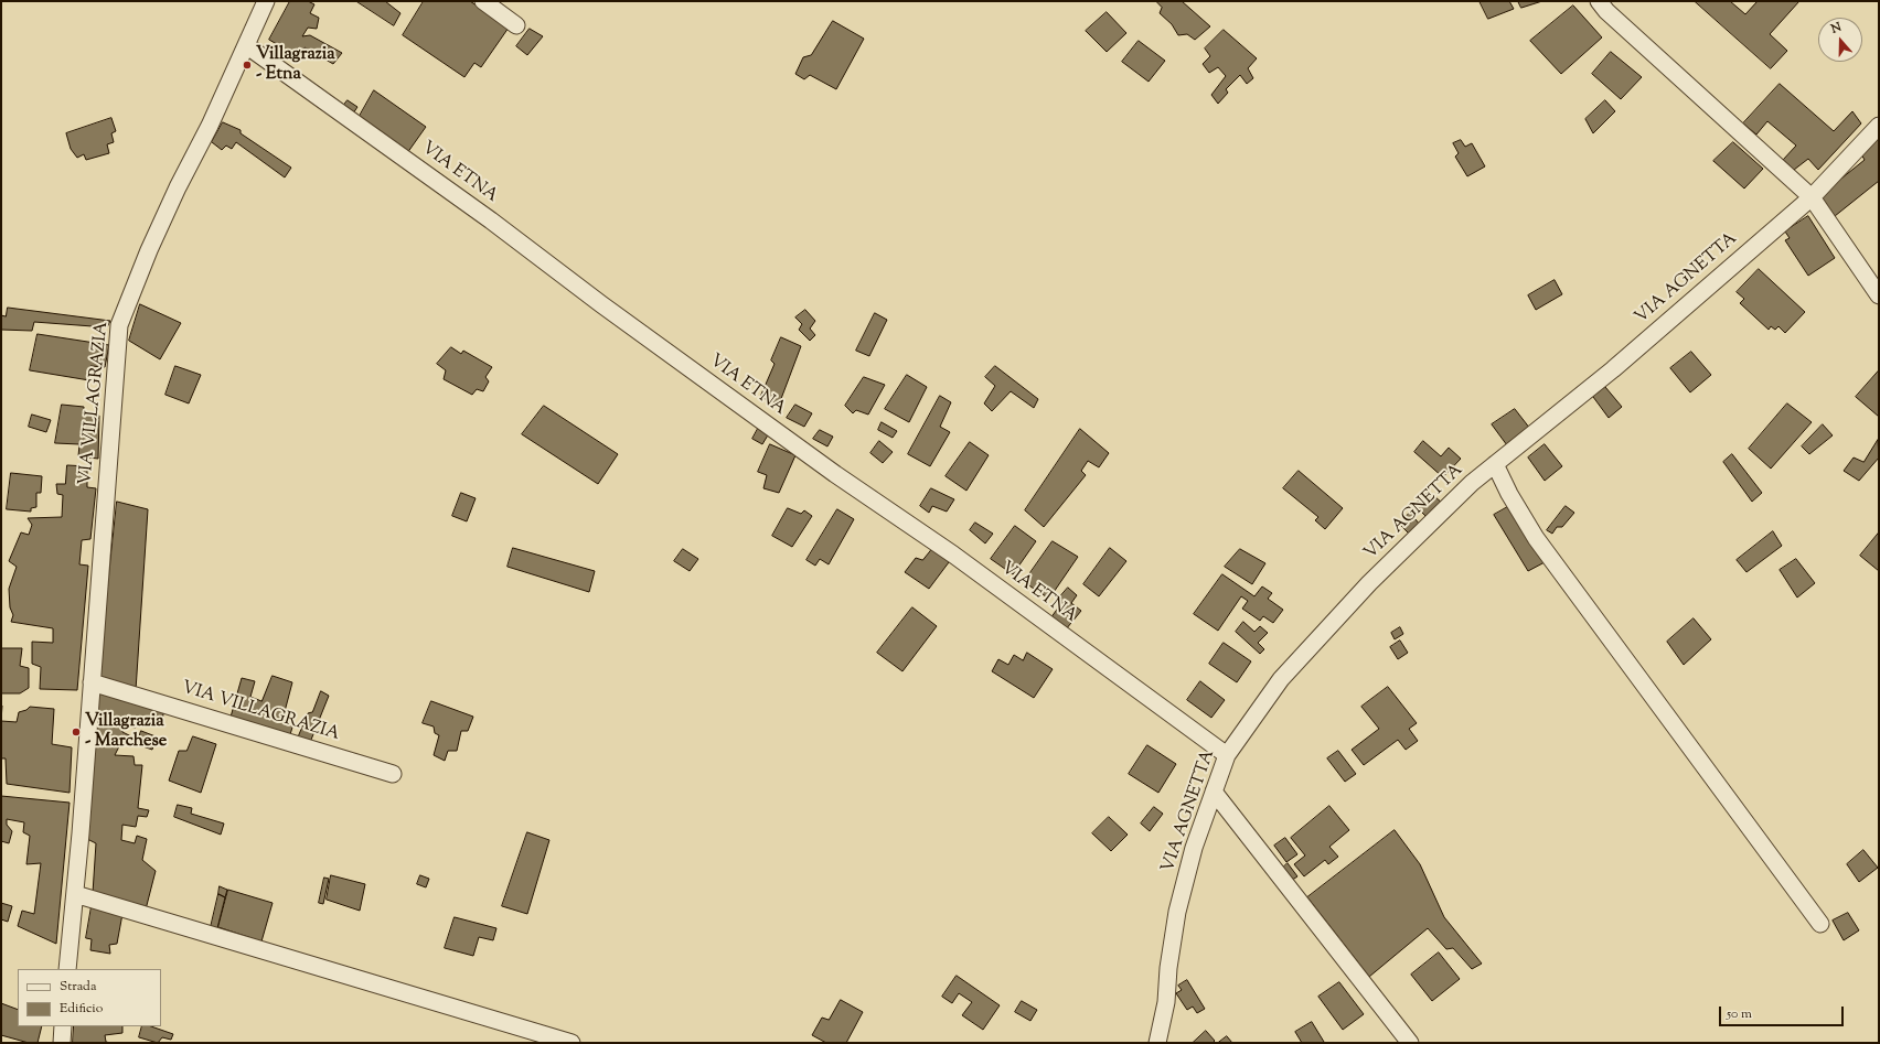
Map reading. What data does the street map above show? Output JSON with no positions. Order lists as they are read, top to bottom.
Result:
{
  "streets": {
    "street": ["VIA ETNA", "VIA AGNETTA", "VIA VILLAGRAZIA"]
  },
  "crossings": [
    ["VIA ETNA", "VIA AGNETTA"],
    ["VIA ETNA", "VIA VILLAGRAZIA"]
  ],
  "places": ["Villagrazia - Etna", "Villagrazia - Marchese"],
  "legend": ["Strada", "Edificio"],
  "scale_bar": "50 m",
  "north": "top"
}
